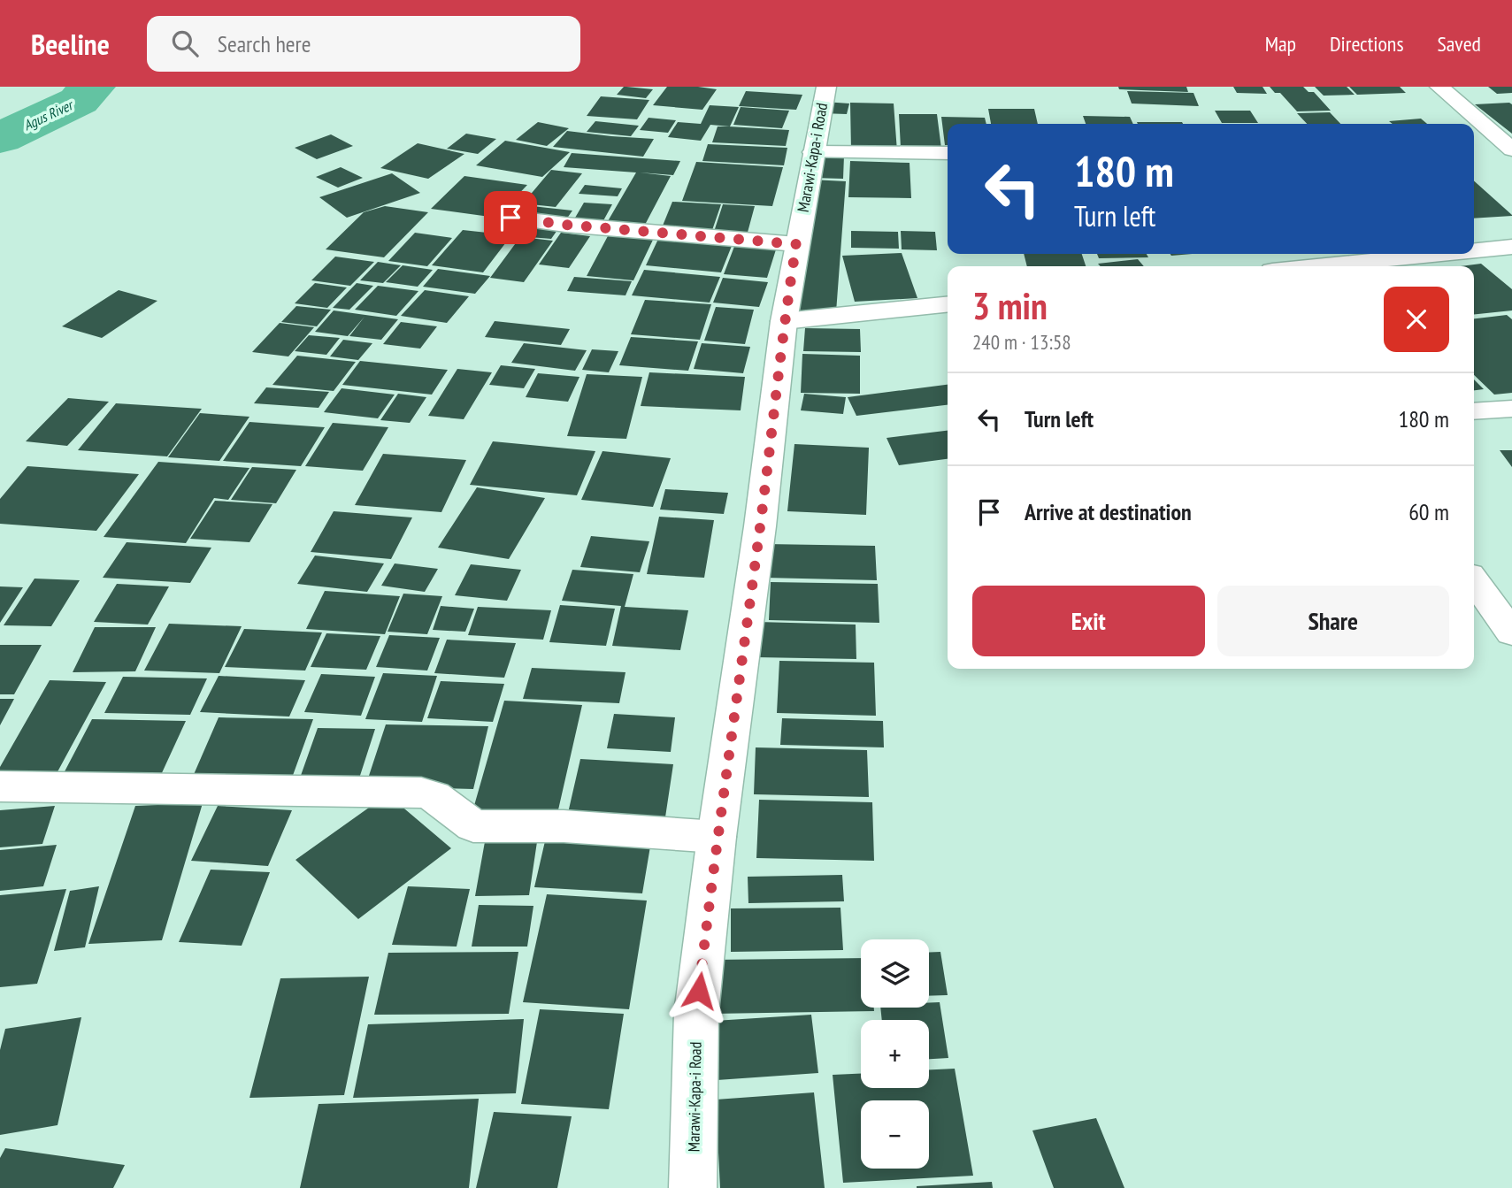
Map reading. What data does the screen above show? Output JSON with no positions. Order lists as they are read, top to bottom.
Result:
{
  "streets": {
    "street": ["Marawi-Kapa-i Road"]
  },
  "water": ["Agus River"],
  "page": {
    "header": "Beeline",
    "search": "Search here",
    "nav": ["Map", "Directions", "Saved"],
    "turn": ["180 m", "Turn left"],
    "heading": ["3 min", "240 m · 13:58"],
    "list": [
      {
        "name": "Turn left",
        "value": "180 m"
      },
      {
        "name": "Arrive at destination",
        "value": "60 m"
      }
    ],
    "buttons": ["Exit", "Share"],
    "map_buttons": ["+", "−"]
  }
}
